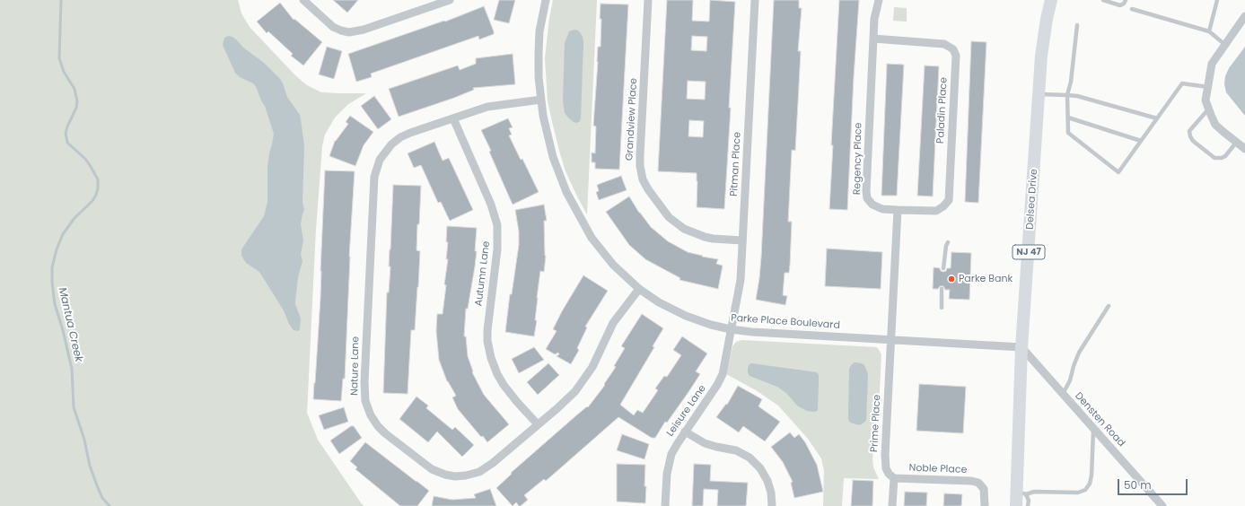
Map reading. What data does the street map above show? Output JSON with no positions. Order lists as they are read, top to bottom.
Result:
{
  "streets": {
    "main road": ["Delsea Drive", "NJ 47"],
    "street": [
      "Paladin Place",
      "Grandview Place",
      "Regency Place",
      "Pitman Place",
      "Autumn Lane",
      "Parke Place Boulevard",
      "Nature Lane",
      "Leisure Lane",
      "Densten Road",
      "Prime Place",
      "Noble Place"
    ]
  },
  "crossings": [
    ["Paladin Place", "Regency Place"],
    ["Grandview Place", "Pitman Place"],
    ["Pitman Place", "Parke Place Boulevard"],
    ["Pitman Place", "Leisure Lane"],
    ["Delsea Drive", "Parke Place Boulevard"],
    ["Delsea Drive", "Densten Road"],
    ["Autumn Lane", "Nature Lane"],
    ["Parke Place Boulevard", "Nature Lane"],
    ["Parke Place Boulevard", "Leisure Lane"],
    ["Parke Place Boulevard", "Densten Road"],
    ["Parke Place Boulevard", "Prime Place"],
    ["Prime Place", "Noble Place"]
  ],
  "water": ["Mantua Creek"],
  "places": ["Parke Bank"],
  "scale_bar": "50 m"
}
